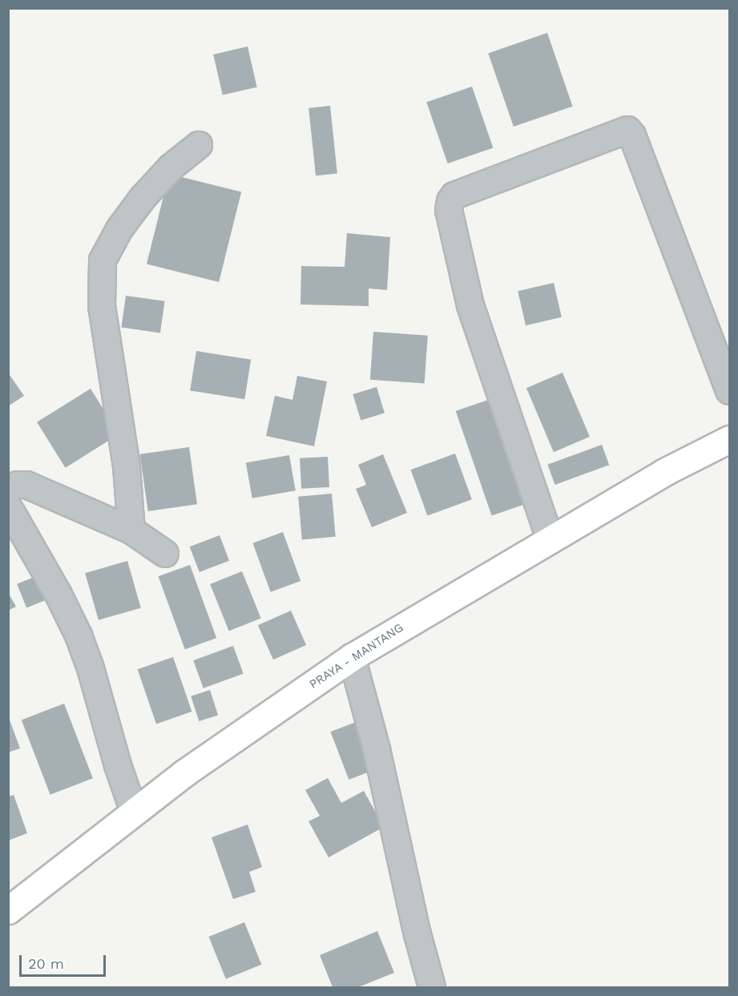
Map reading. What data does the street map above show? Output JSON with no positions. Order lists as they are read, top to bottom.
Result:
{
  "streets": {
    "main road": ["PRAYA - MANTANG"]
  },
  "scale_bar": "20 m"
}
